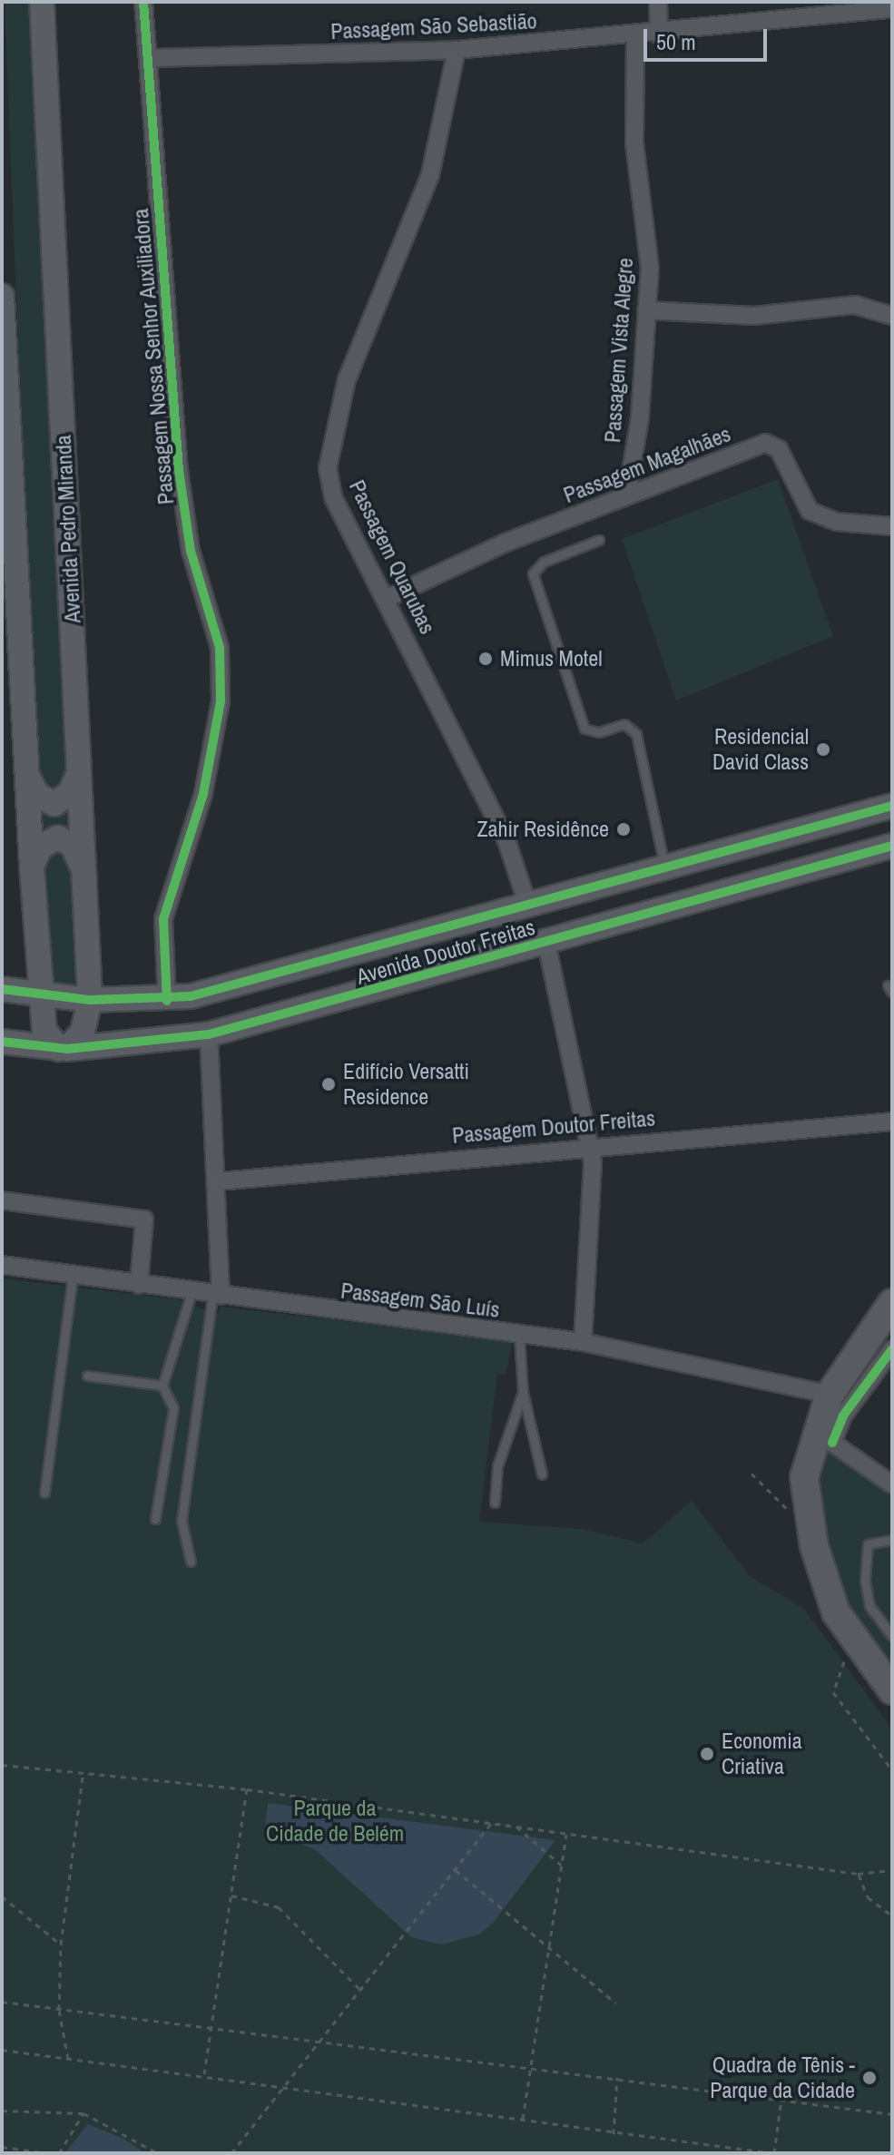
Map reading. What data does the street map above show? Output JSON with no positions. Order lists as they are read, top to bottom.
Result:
{
  "streets": {
    "main road": ["Avenida Pedro Miranda", "Avenida Doutor Freitas"],
    "street": [
      "Passagem São Sebastião",
      "Passagem Vista Alegre",
      "Passagem Nossa Senhor Auxiliadora",
      "Passagem Magalhães",
      "Passagem Quarubas",
      "Passagem Doutor Freitas",
      "Passagem São Luís"
    ]
  },
  "crossings": [
    ["Passagem São Sebastião", "Passagem Vista Alegre"],
    ["Passagem São Sebastião", "Passagem Nossa Senhor Auxiliadora"],
    ["Passagem São Sebastião", "Passagem Quarubas"],
    ["Passagem Vista Alegre", "Passagem Magalhães"],
    ["Passagem Nossa Senhor Auxiliadora", "Avenida Doutor Freitas"],
    ["Passagem Magalhães", "Passagem Quarubas"],
    ["Avenida Pedro Miranda", "Avenida Doutor Freitas"],
    ["Passagem Quarubas", "Avenida Doutor Freitas"]
  ],
  "parks": ["Parque da Cidade de Belém"],
  "places": [
    "Mimus Motel",
    "Residencial David Class",
    "Zahir Residênce",
    "Edifício Versatti Residence",
    "Economia Criativa",
    "Quadra de Tênis - Parque da Cidade"
  ],
  "scale_bar": "50 m"
}
